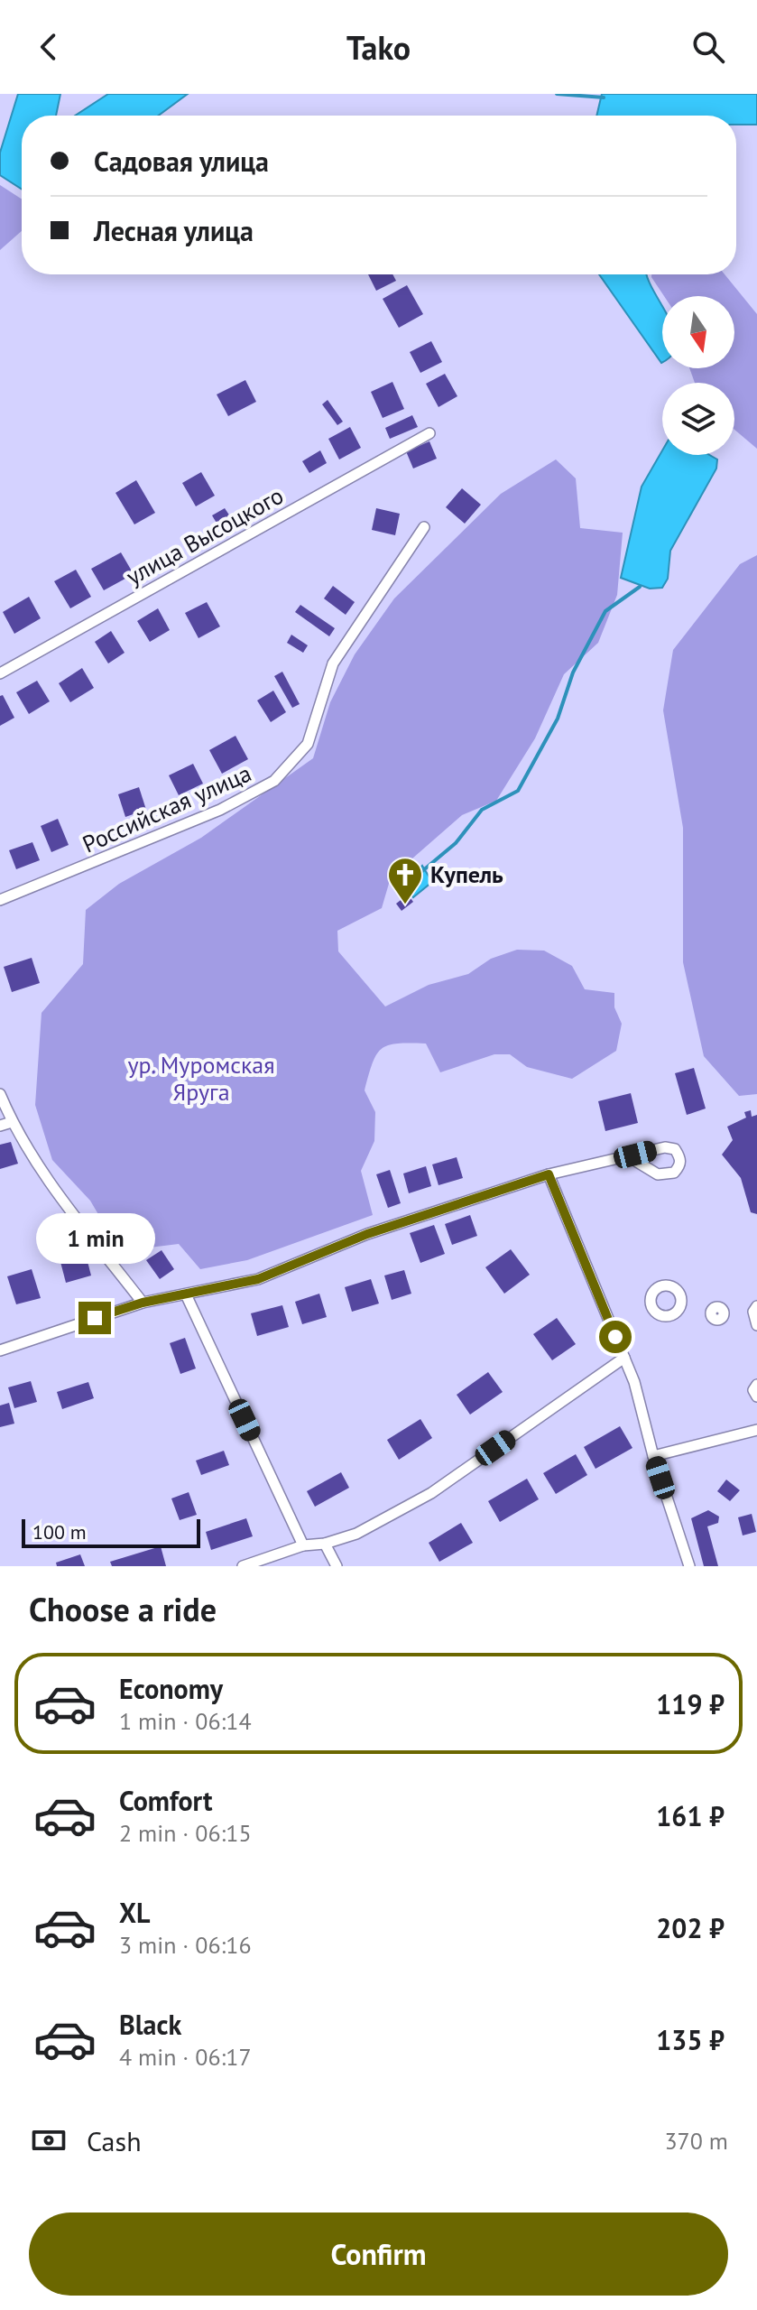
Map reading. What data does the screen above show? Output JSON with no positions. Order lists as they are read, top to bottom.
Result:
{
  "streets": {
    "street": ["улица Высоцкого", "Российская улица"]
  },
  "parks": ["ур. Муромская Яруга"],
  "places": {
    "church": ["Купель"]
  },
  "scale_bar": "100 m",
  "north": "bottom",
  "page": {
    "header": "Tako",
    "banner": ["Садовая улица", "Лесная улица"],
    "bubble": "1 min",
    "scale": "100 m",
    "heading": "Choose a ride",
    "list": [
      {
        "name": "Economy",
        "note": "1 min · 06:14",
        "value": "119 ₽"
      },
      {
        "name": "Comfort",
        "note": "2 min · 06:15",
        "value": "161 ₽"
      },
      {
        "name": "XL",
        "note": "3 min · 06:16",
        "value": "202 ₽"
      },
      {
        "name": "Black",
        "note": "4 min · 06:17",
        "value": "135 ₽"
      }
    ],
    "pay": ["Cash", "370 m"],
    "buttons": "Confirm"
  }
}
